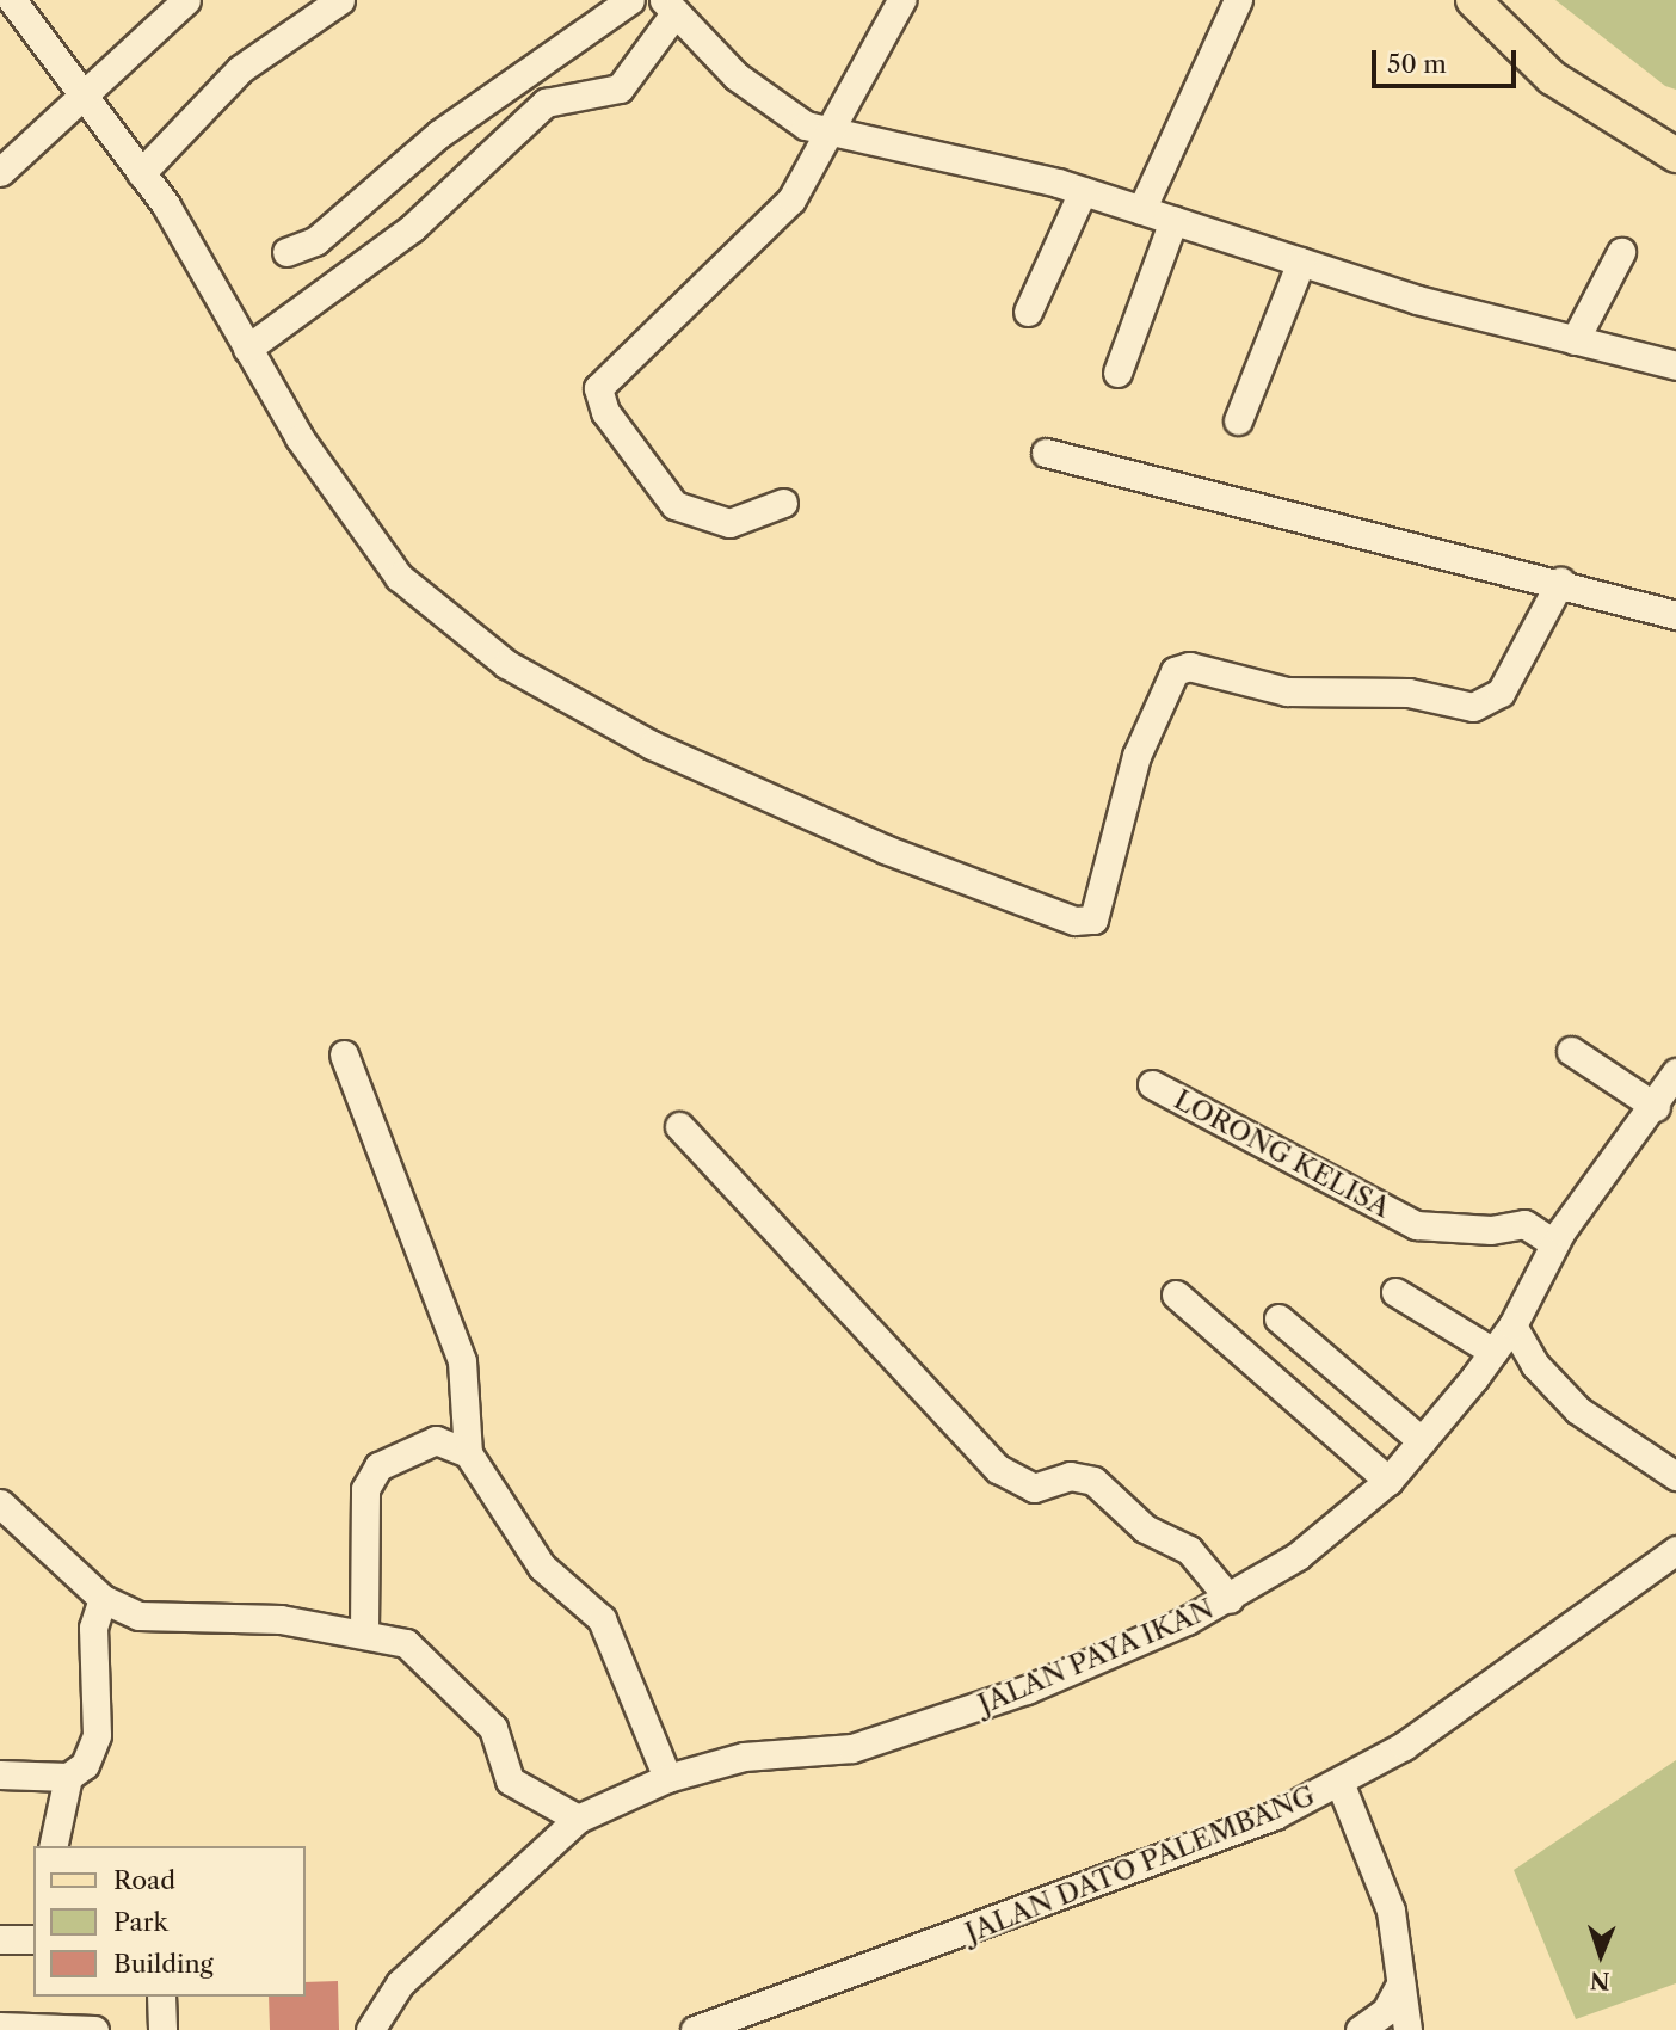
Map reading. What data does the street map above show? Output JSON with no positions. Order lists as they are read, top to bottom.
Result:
{
  "streets": {
    "street": ["LORONG KELISA", "JALAN PAYA IKAN", "JALAN DATO PALEMBANG"]
  },
  "crossings": [
    ["LORONG KELISA", "JALAN PAYA IKAN"]
  ],
  "legend": ["Road", "Park", "Building"],
  "scale_bar": "50 m",
  "north": "bottom"
}
